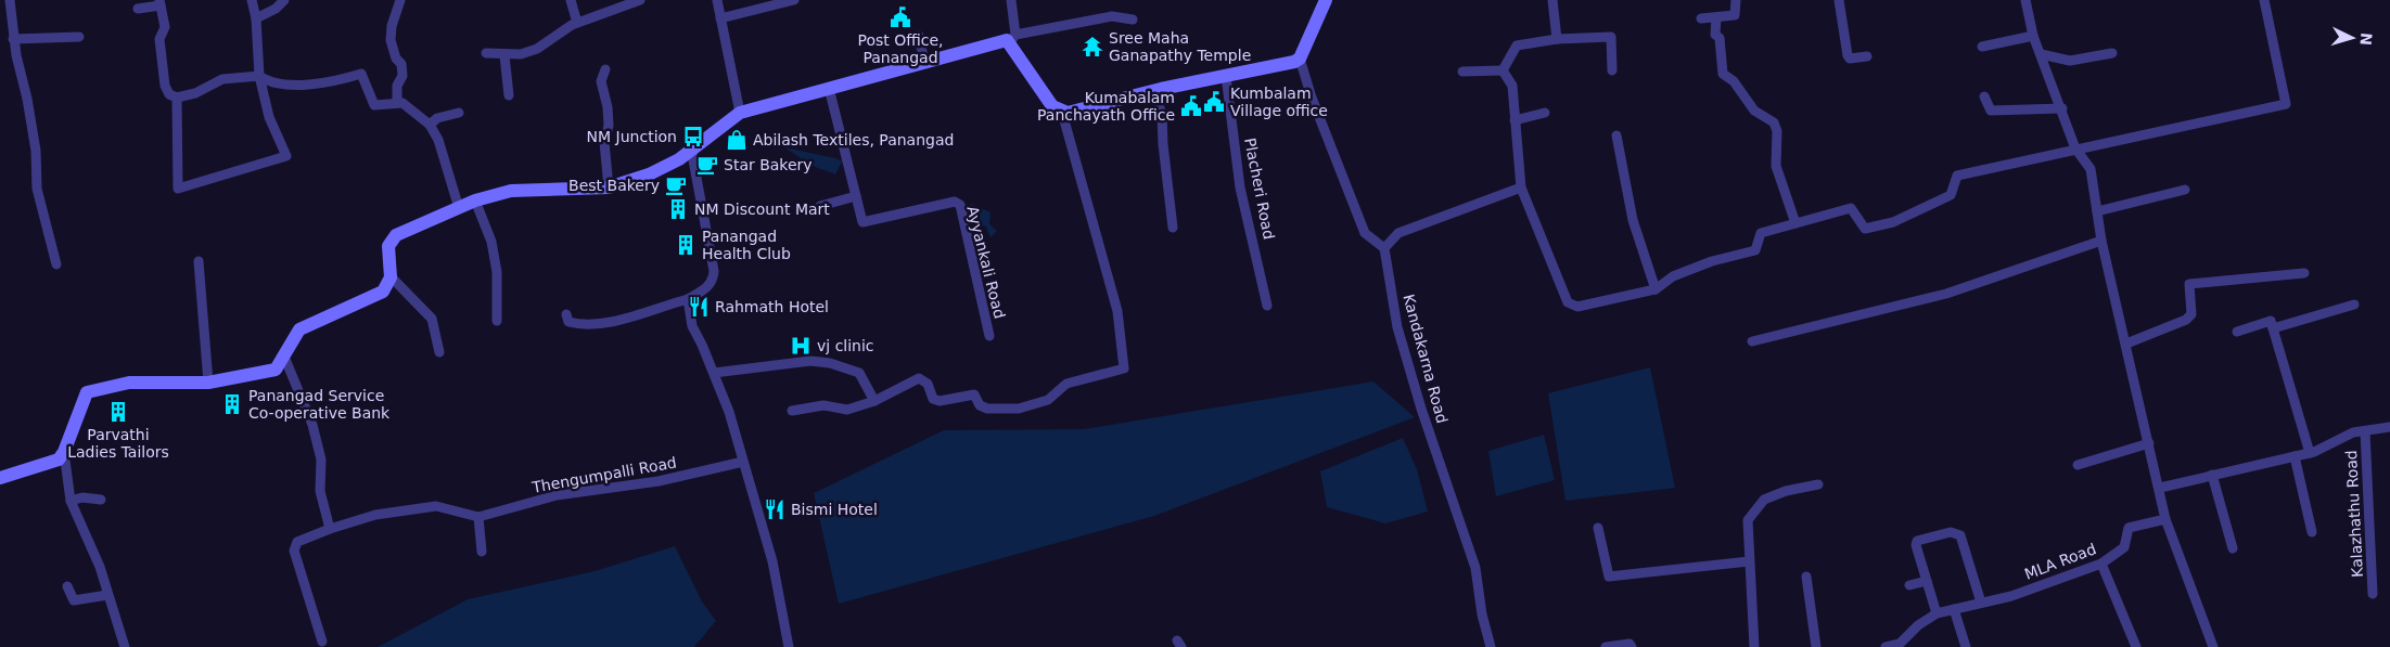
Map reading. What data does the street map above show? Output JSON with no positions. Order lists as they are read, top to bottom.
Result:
{
  "streets": {
    "street": [
      "Placheri Road",
      "Ayyankali Road",
      "Kandakarna Road",
      "Thengumpalli Road",
      "Kalazhathu Road",
      "MLA Road"
    ]
  },
  "places": {
    "public building": ["Post Office, Panangad", "Kumbalam Village office", "Kumabalam Panchayath Office"],
    "temple": ["Sree Maha Ganapathy Temple"],
    "bus stop": ["NM Junction"],
    "shop": ["Abilash Textiles, Panangad"],
    "cafe": ["Star Bakery", "Best Bakery"],
    "building": [
      "NM Discount Mart",
      "Panangad Health Club",
      "Panangad Service Co-operative Bank",
      "Parvathi Ladies Tailors"
    ],
    "restaurant": ["Rahmath Hotel", "Bismi Hotel"],
    "hospital": ["vj clinic"]
  },
  "north": "right"
}
